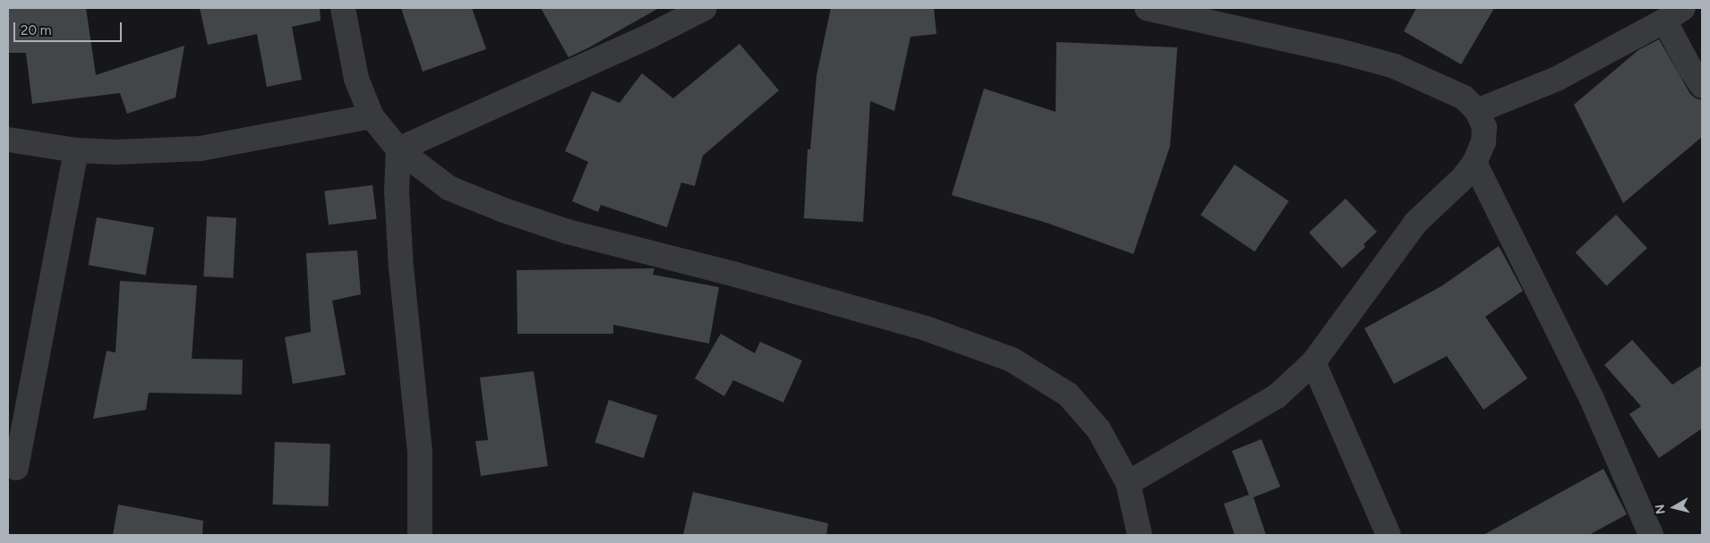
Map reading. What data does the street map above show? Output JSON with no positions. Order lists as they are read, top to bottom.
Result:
{
  "scale_bar": "20 m",
  "north": "left"
}
